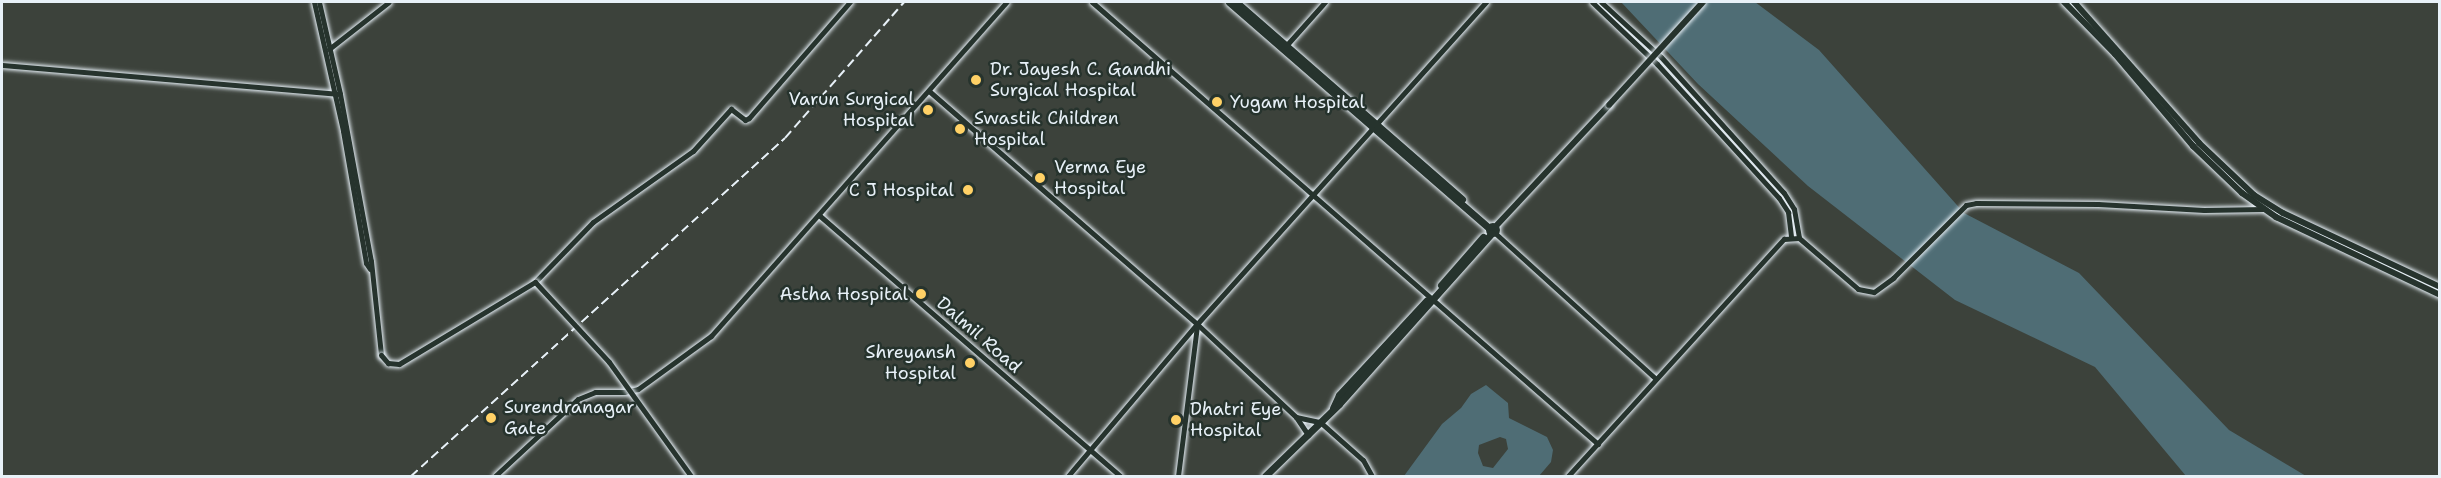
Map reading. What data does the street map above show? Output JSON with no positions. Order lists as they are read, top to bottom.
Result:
{
  "streets": {
    "street": ["Dalmil Road"]
  },
  "places": [
    "Dr. Jayesh C. Gandhi Surgical Hospital",
    "Yugam Hospital",
    "Varun Surgical Hospital",
    "Swastik Children Hospital",
    "Verma Eye Hospital",
    "C J Hospital",
    "Astha Hospital",
    "Shreyansh Hospital",
    "Surendranagar Gate",
    "Dhatri Eye Hospital"
  ]
}
